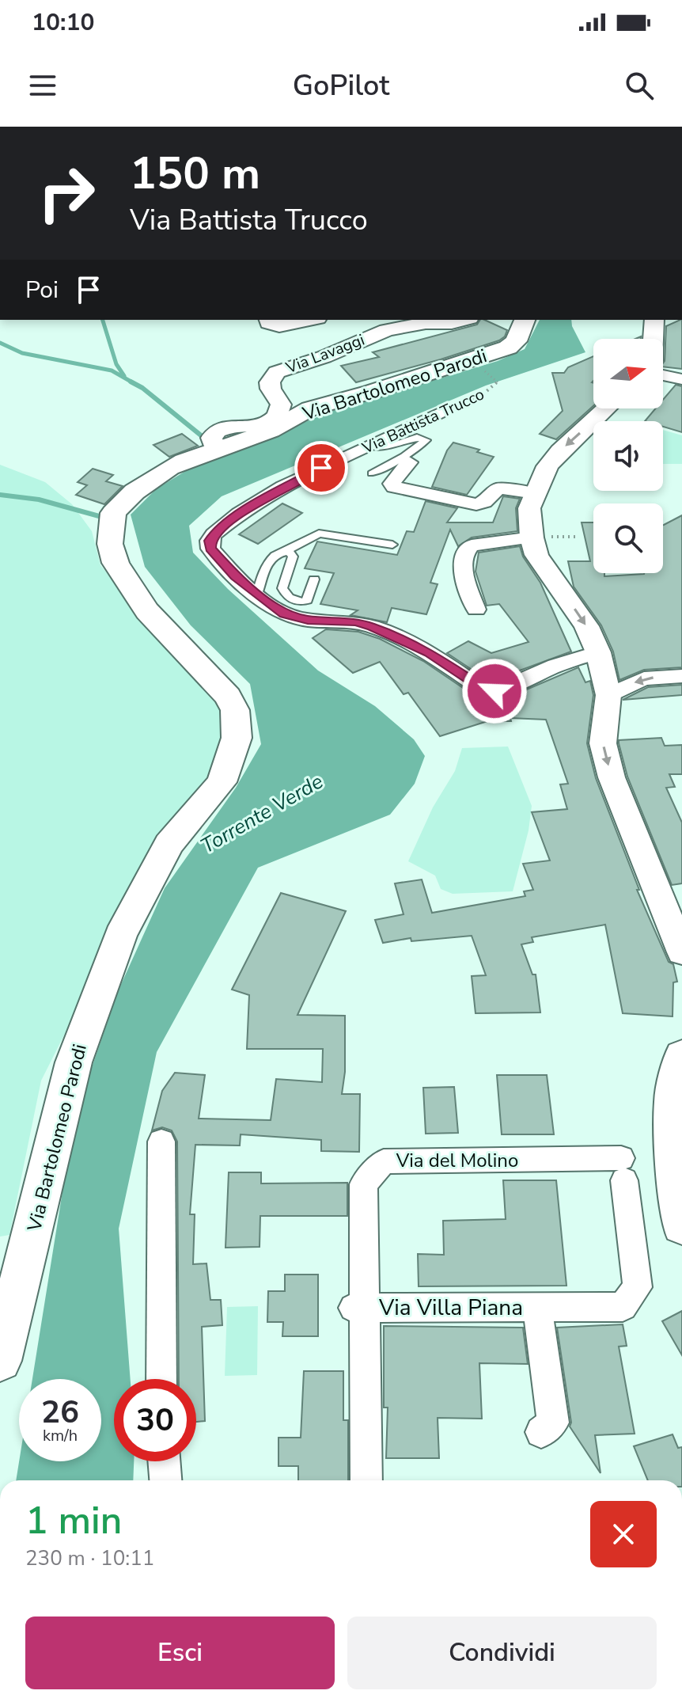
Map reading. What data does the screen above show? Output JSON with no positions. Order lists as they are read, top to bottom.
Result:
{
  "streets": {
    "main road": ["Via Bartolomeo Parodi"],
    "street": [
      "Via Lavaggi",
      "Via Battista Trucco",
      "Via del Molino",
      "Via Villa Piana"
    ]
  },
  "crossings": [
    ["Via Lavaggi", "Via Bartolomeo Parodi"],
    ["Via del Molino", "Via Villa Piana"]
  ],
  "water": ["Torrente Verde"],
  "north": "right",
  "page": {
    "status": "10:10",
    "header": "GoPilot",
    "turn": ["150 m", "Via Battista Trucco"],
    "then": "Poi",
    "speed": "26 km/h",
    "limit": "30",
    "heading": ["1 min", "230 m · 10:11"],
    "buttons": ["Esci", "Condividi"]
  }
}
